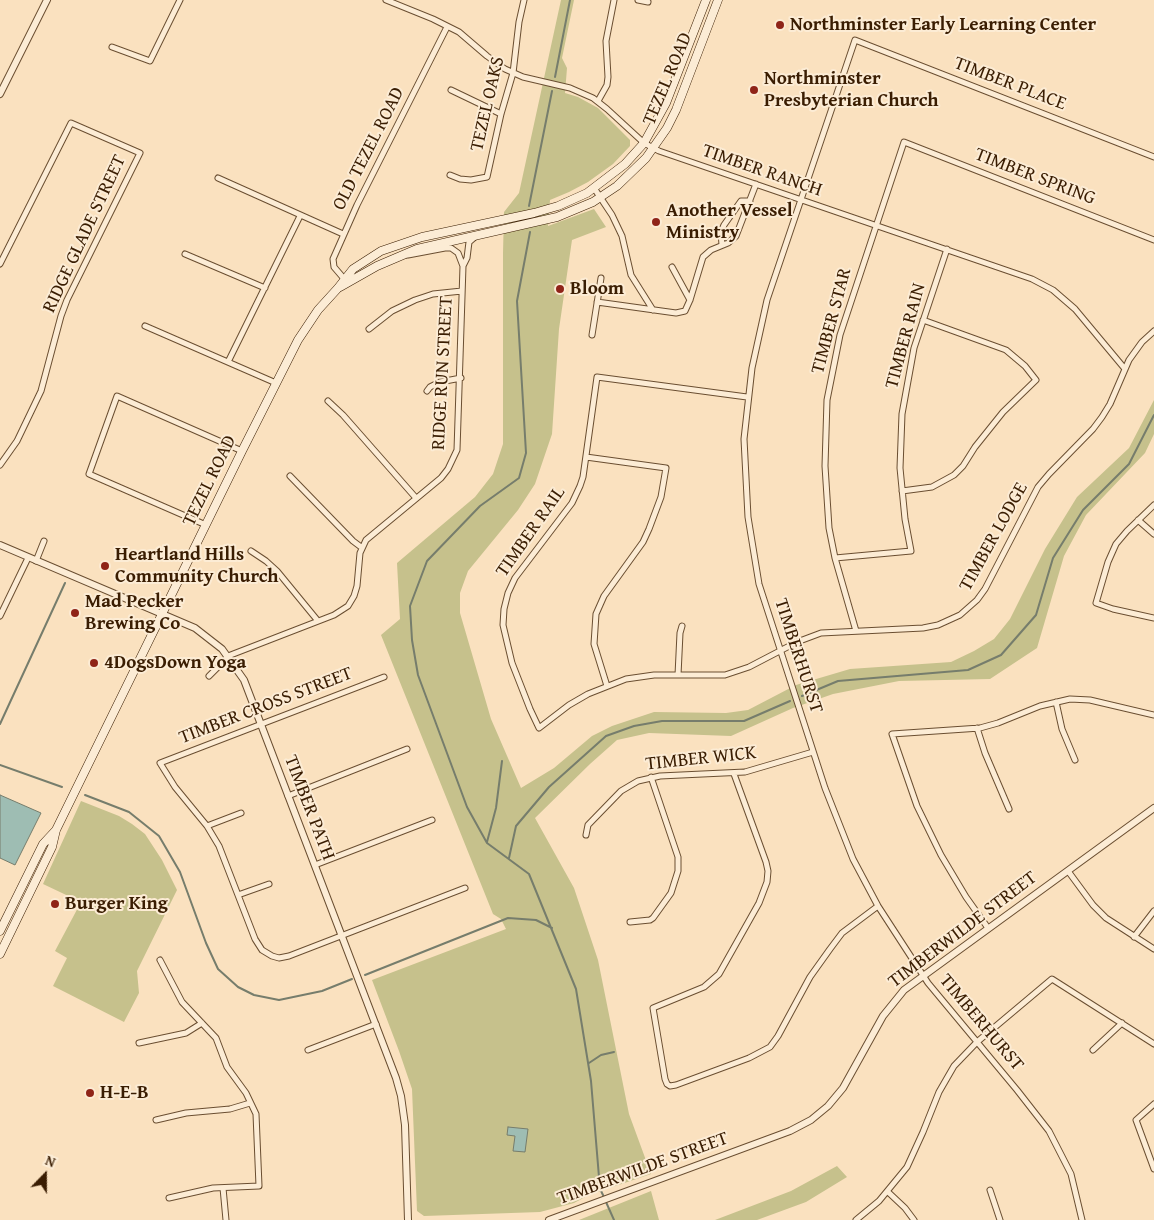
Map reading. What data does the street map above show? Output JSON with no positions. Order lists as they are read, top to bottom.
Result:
{
  "streets": {
    "main road": ["TEZEL ROAD"],
    "street": [
      "TIMBER PLACE",
      "TEZEL OAKS",
      "OLD TEZEL ROAD",
      "TIMBER RANCH",
      "TIMBER SPRING",
      "RIDGE GLADE STREET",
      "TIMBER STAR",
      "TIMBER RAIN",
      "RIDGE RUN STREET",
      "TIMBER RAIL",
      "TIMBER LODGE",
      "TIMBERHURST",
      "TIMBER CROSS STREET",
      "TIMBER WICK",
      "TIMBER PATH",
      "TIMBERWILDE STREET"
    ]
  },
  "crossings": [
    ["TEZEL ROAD", "OLD TEZEL ROAD"],
    ["TEZEL ROAD", "TIMBER RANCH"],
    ["TEZEL ROAD", "RIDGE RUN STREET"],
    ["TEZEL ROAD", "TIMBER PATH"],
    ["TIMBER PLACE", "TIMBERHURST"],
    ["TEZEL OAKS", "TIMBER RANCH"],
    ["OLD TEZEL ROAD", "TIMBER RANCH"],
    ["TIMBER RANCH", "TIMBER STAR"],
    ["TIMBER RANCH", "TIMBER RAIN"],
    ["TIMBER RANCH", "TIMBER LODGE"],
    ["TIMBER RANCH", "TIMBERHURST"],
    ["TIMBER SPRING", "TIMBER STAR"],
    ["TIMBER STAR", "TIMBER RAIN"],
    ["TIMBER STAR", "TIMBER LODGE"],
    ["TIMBER RAIL", "TIMBER LODGE"],
    ["TIMBER RAIL", "TIMBERHURST"],
    ["TIMBER LODGE", "TIMBERHURST"],
    ["TIMBERHURST", "TIMBER WICK"],
    ["TIMBERHURST", "TIMBERWILDE STREET"],
    ["TIMBER CROSS STREET", "TIMBER PATH"]
  ],
  "places": [
    "Northminster Early Learning Center",
    "Northminster Presbyterian Church",
    "Another Vessel Ministry",
    "Bloom",
    "Heartland Hills Community Church",
    "Mad Pecker Brewing Co",
    "4DogsDown Yoga",
    "Burger King",
    "H-E-B"
  ],
  "north": "top"
}
